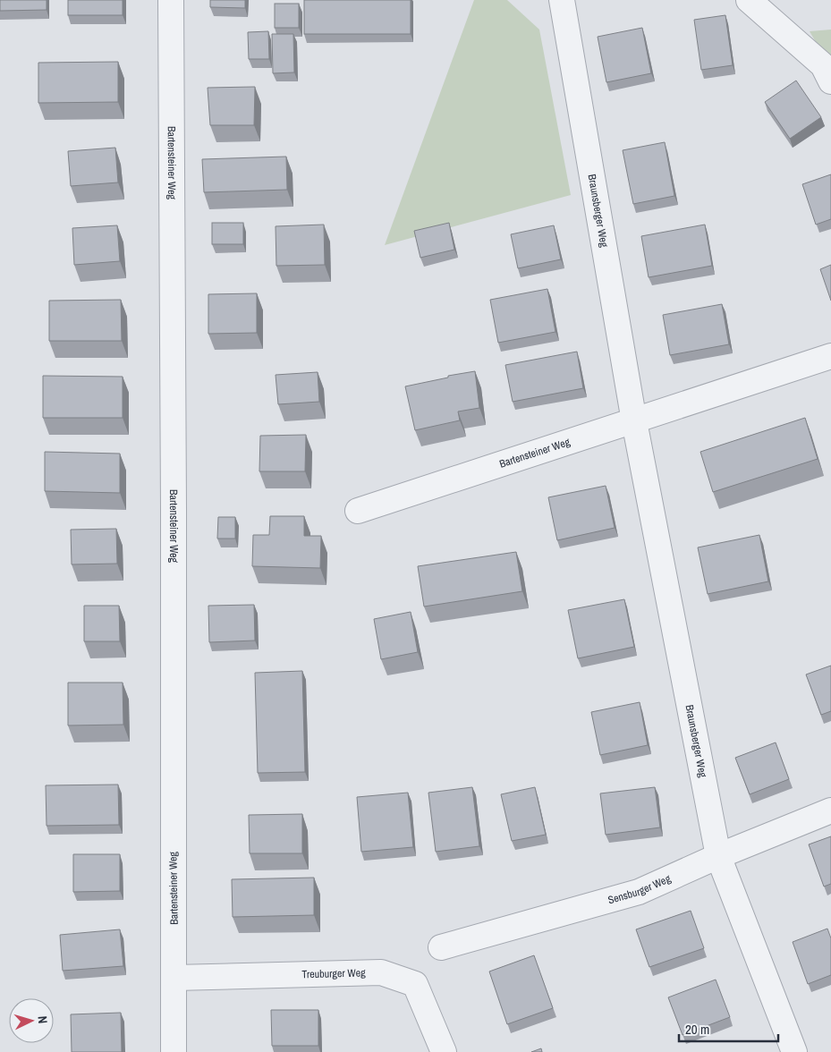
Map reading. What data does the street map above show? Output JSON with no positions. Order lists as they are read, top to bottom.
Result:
{
  "streets": {
    "street": [
      "Bartensteiner Weg",
      "Braunsberger Weg",
      "Sensburger Weg",
      "Treuburger Weg"
    ]
  },
  "crossings": [
    ["Bartensteiner Weg", "Braunsberger Weg"],
    ["Bartensteiner Weg", "Treuburger Weg"],
    ["Braunsberger Weg", "Sensburger Weg"]
  ],
  "scale_bar": "20 m",
  "north": "right"
}
